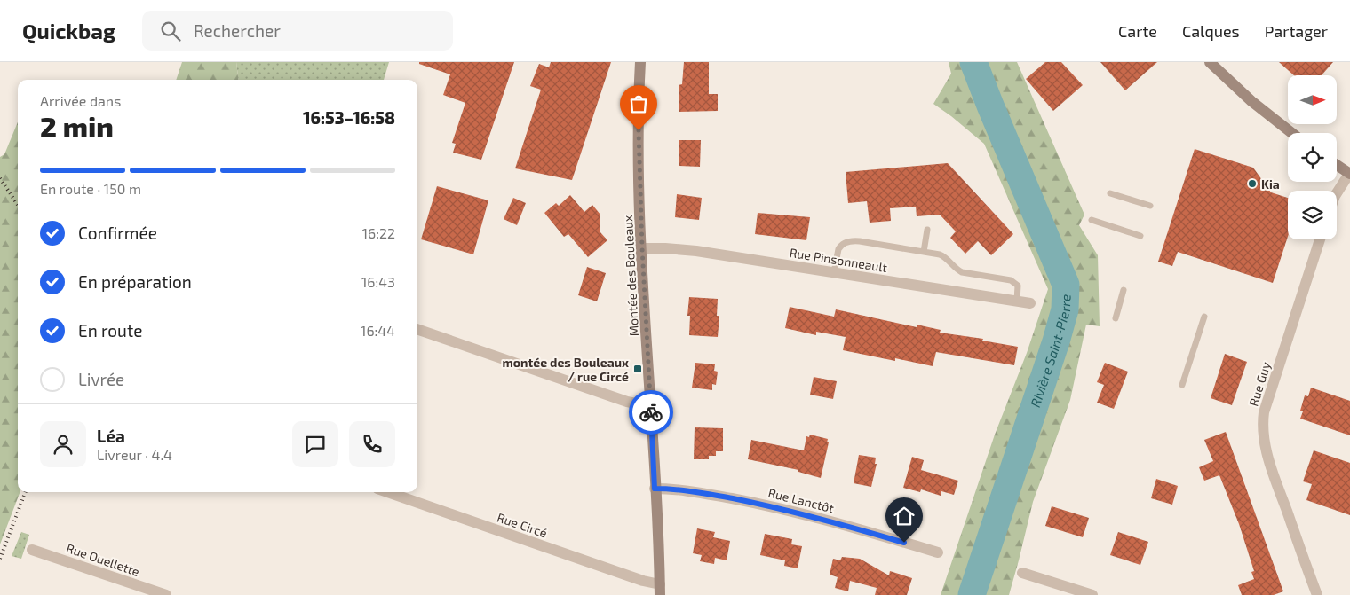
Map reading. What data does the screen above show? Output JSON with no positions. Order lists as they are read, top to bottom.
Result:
{
  "streets": {
    "street": [
      "Rue Pinsonneault",
      "Montée des Bouleaux",
      "Rue Guy",
      "Rue Lanctôt",
      "Rue Circé",
      "Rue Ouellette"
    ]
  },
  "crossings": [
    ["Rue Pinsonneault", "Montée des Bouleaux"],
    ["Montée des Bouleaux", "Rue Lanctôt"],
    ["Montée des Bouleaux", "Rue Circé"]
  ],
  "water": ["Rivière Saint-Pierre"],
  "places": {
    "other": ["Kia"],
    "transit": ["montée des Bouleaux / rue Circé"]
  },
  "north": "right",
  "page": {
    "header": "Quickbag",
    "search": "Rechercher",
    "nav": ["Carte", "Calques", "Partager"],
    "heading": ["2 min", "Arrivée dans", "16:53–16:58"],
    "panel": ["Léa", "Livreur · 4.4"],
    "bar": "En route · 150 m",
    "list": [
      ["Confirmée", "16:22"],
      ["En préparation", "16:43"],
      ["En route", "16:44"],
      "Livrée"
    ]
  }
}
